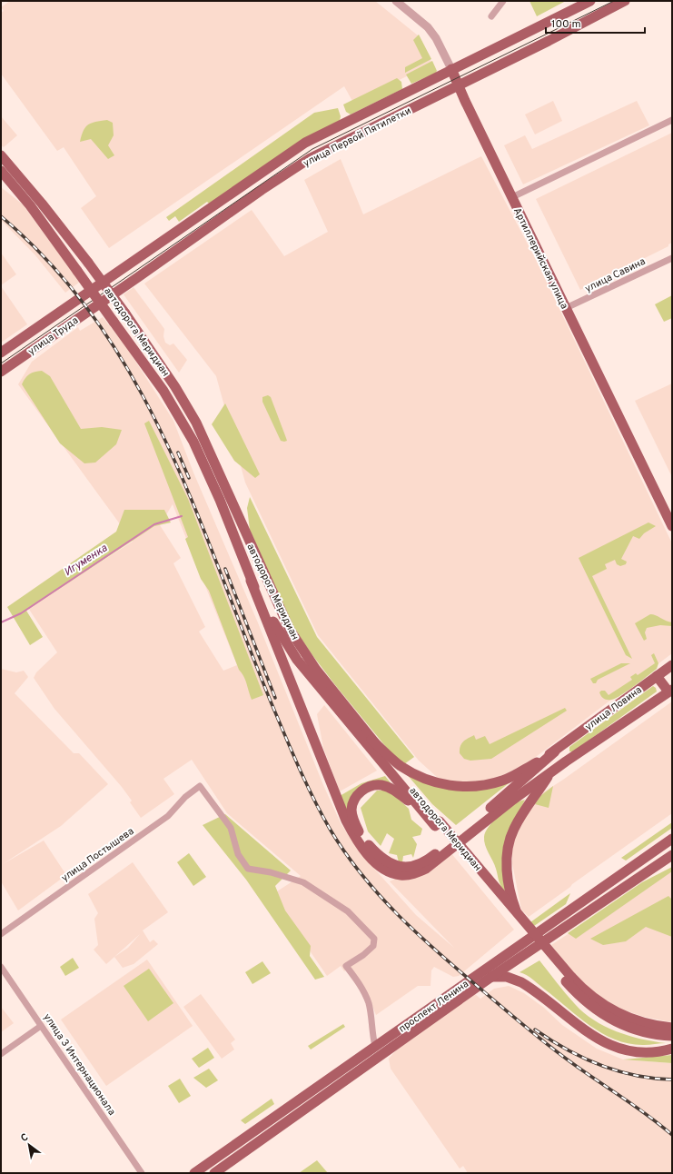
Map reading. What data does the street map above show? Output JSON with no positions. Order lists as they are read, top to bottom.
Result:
{
  "streets": {
    "main road": [
      "улица Первой Пятилетки",
      "Артиллерийская улица",
      "автодорога Меридиан",
      "улица Труда",
      "улица Ловина",
      "проспект Ленина"
    ],
    "street": ["улица Савина", "улица Постышева", "улица 3 Интернационала"]
  },
  "crossings": [
    ["улица Первой Пятилетки", "Артиллерийская улица"],
    ["улица Первой Пятилетки", "улица Труда"],
    ["Артиллерийская улица", "улица Савина"],
    ["улица Постышева", "проспект Ленина"]
  ],
  "water": ["Игуменка"],
  "scale_bar": "100 m",
  "north": "top left"
}
